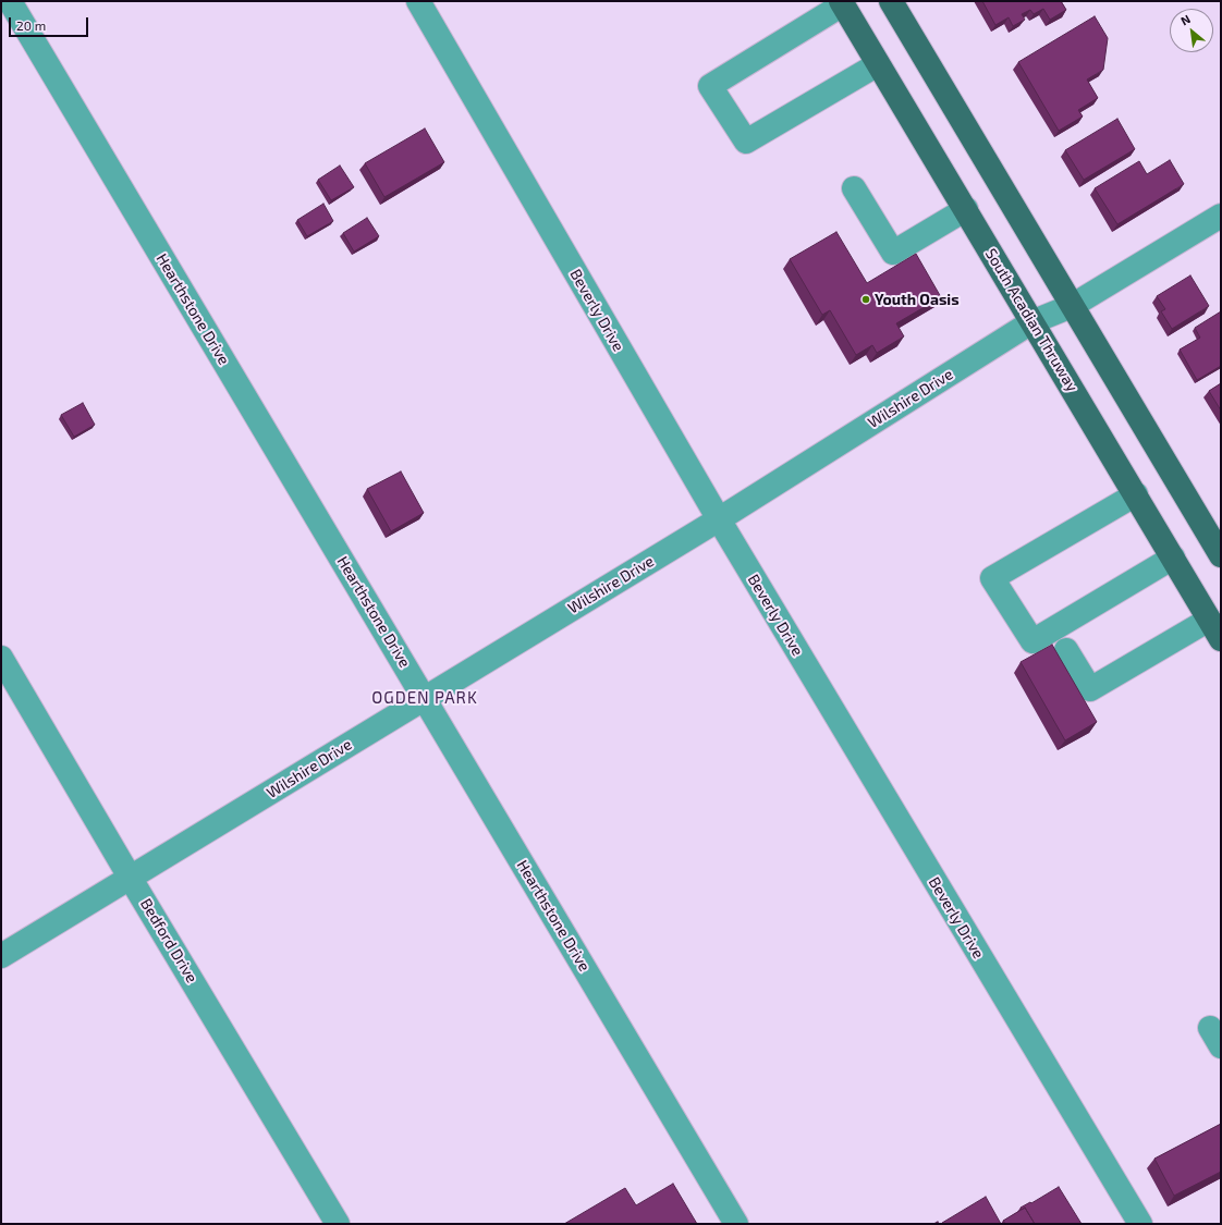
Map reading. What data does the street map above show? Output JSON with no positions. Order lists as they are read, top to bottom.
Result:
{
  "streets": {
    "main road": ["South Acadian Thruway"],
    "street": [
      "Hearthstone Drive",
      "Beverly Drive",
      "Wilshire Drive",
      "Bedford Drive"
    ]
  },
  "crossings": [
    ["Hearthstone Drive", "Wilshire Drive"],
    ["Beverly Drive", "Wilshire Drive"],
    ["South Acadian Thruway", "Wilshire Drive"],
    ["Wilshire Drive", "Bedford Drive"]
  ],
  "districts": ["OGDEN PARK"],
  "places": ["Youth Oasis"],
  "scale_bar": "20 m",
  "north": "top left"
}
